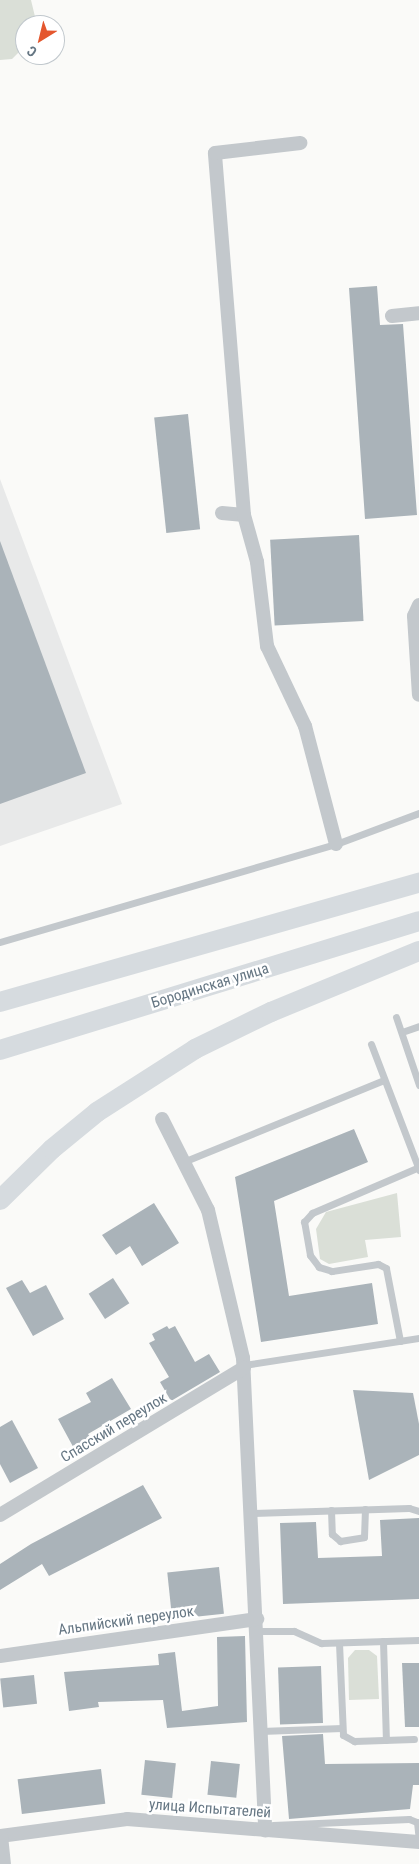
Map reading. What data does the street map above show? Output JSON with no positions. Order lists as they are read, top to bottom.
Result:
{
  "streets": {
    "street": [
      "Бородинская улица",
      "Спасский переулок",
      "Альпийский переулок",
      "улица Испытателей"
    ]
  },
  "north": "bottom left"
}
